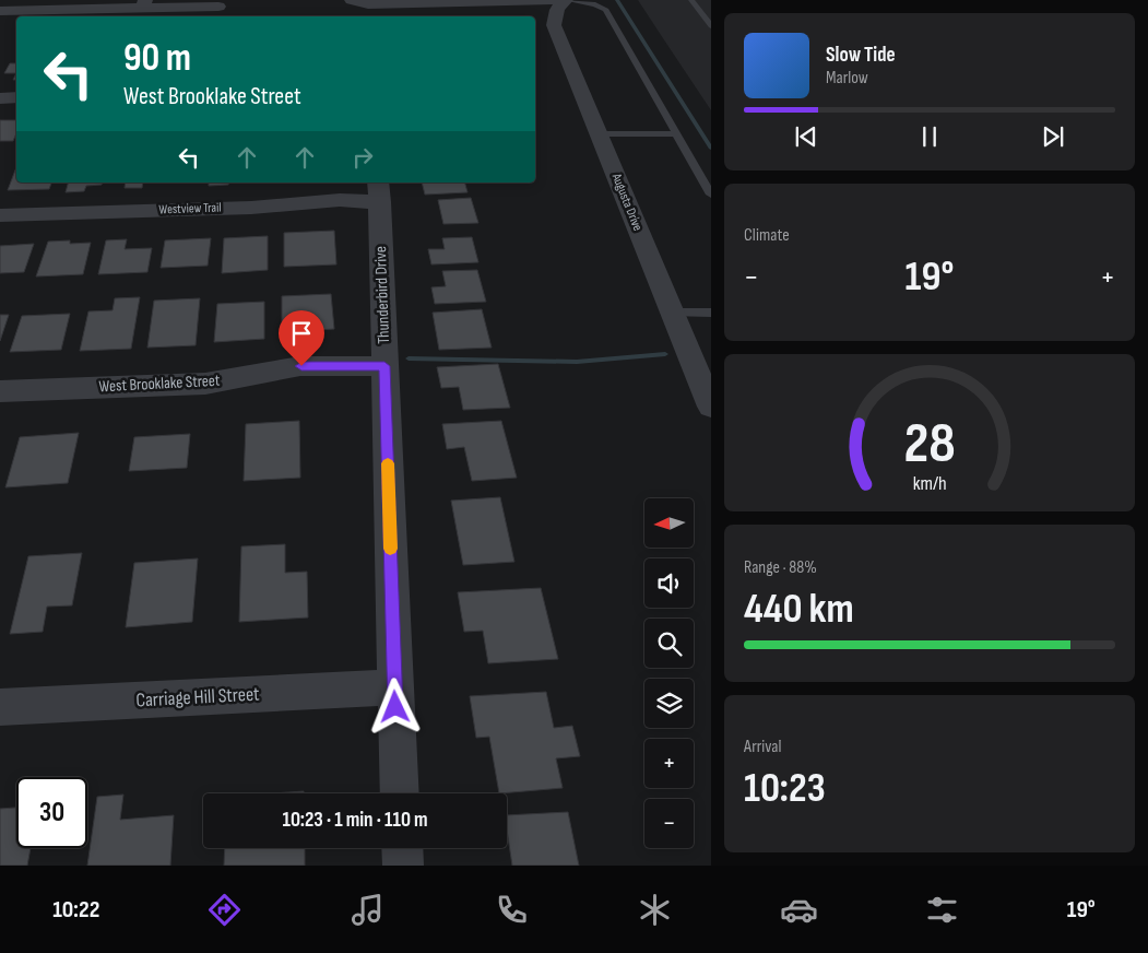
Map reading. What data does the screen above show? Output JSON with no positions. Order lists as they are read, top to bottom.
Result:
{
  "streets": {
    "street": [
      "Augusta Drive",
      "Westview Trail",
      "Thunderbird Drive",
      "West Brooklake Street",
      "Carriage Hill Street"
    ]
  },
  "crossings": [
    ["Westview Trail", "Thunderbird Drive"],
    ["Thunderbird Drive", "West Brooklake Street"],
    ["Thunderbird Drive", "Carriage Hill Street"]
  ],
  "north": "left",
  "page": {
    "turn": ["90 m", "West Brooklake Street"],
    "song": ["Slow Tide", "Marlow"],
    "tile": [
      "Climate",
      ["Range · 88%", "440 km"],
      ["Arrival", "10:23"]
    ],
    "heat": ["−", "19°", "+"],
    "map_buttons": ["+", "−"],
    "limit": "30",
    "trip": "10:23 · 1 min · 110 m",
    "tabs": ["10:22", "19°"],
    "gauge": ["28", "km/h"]
  }
}
